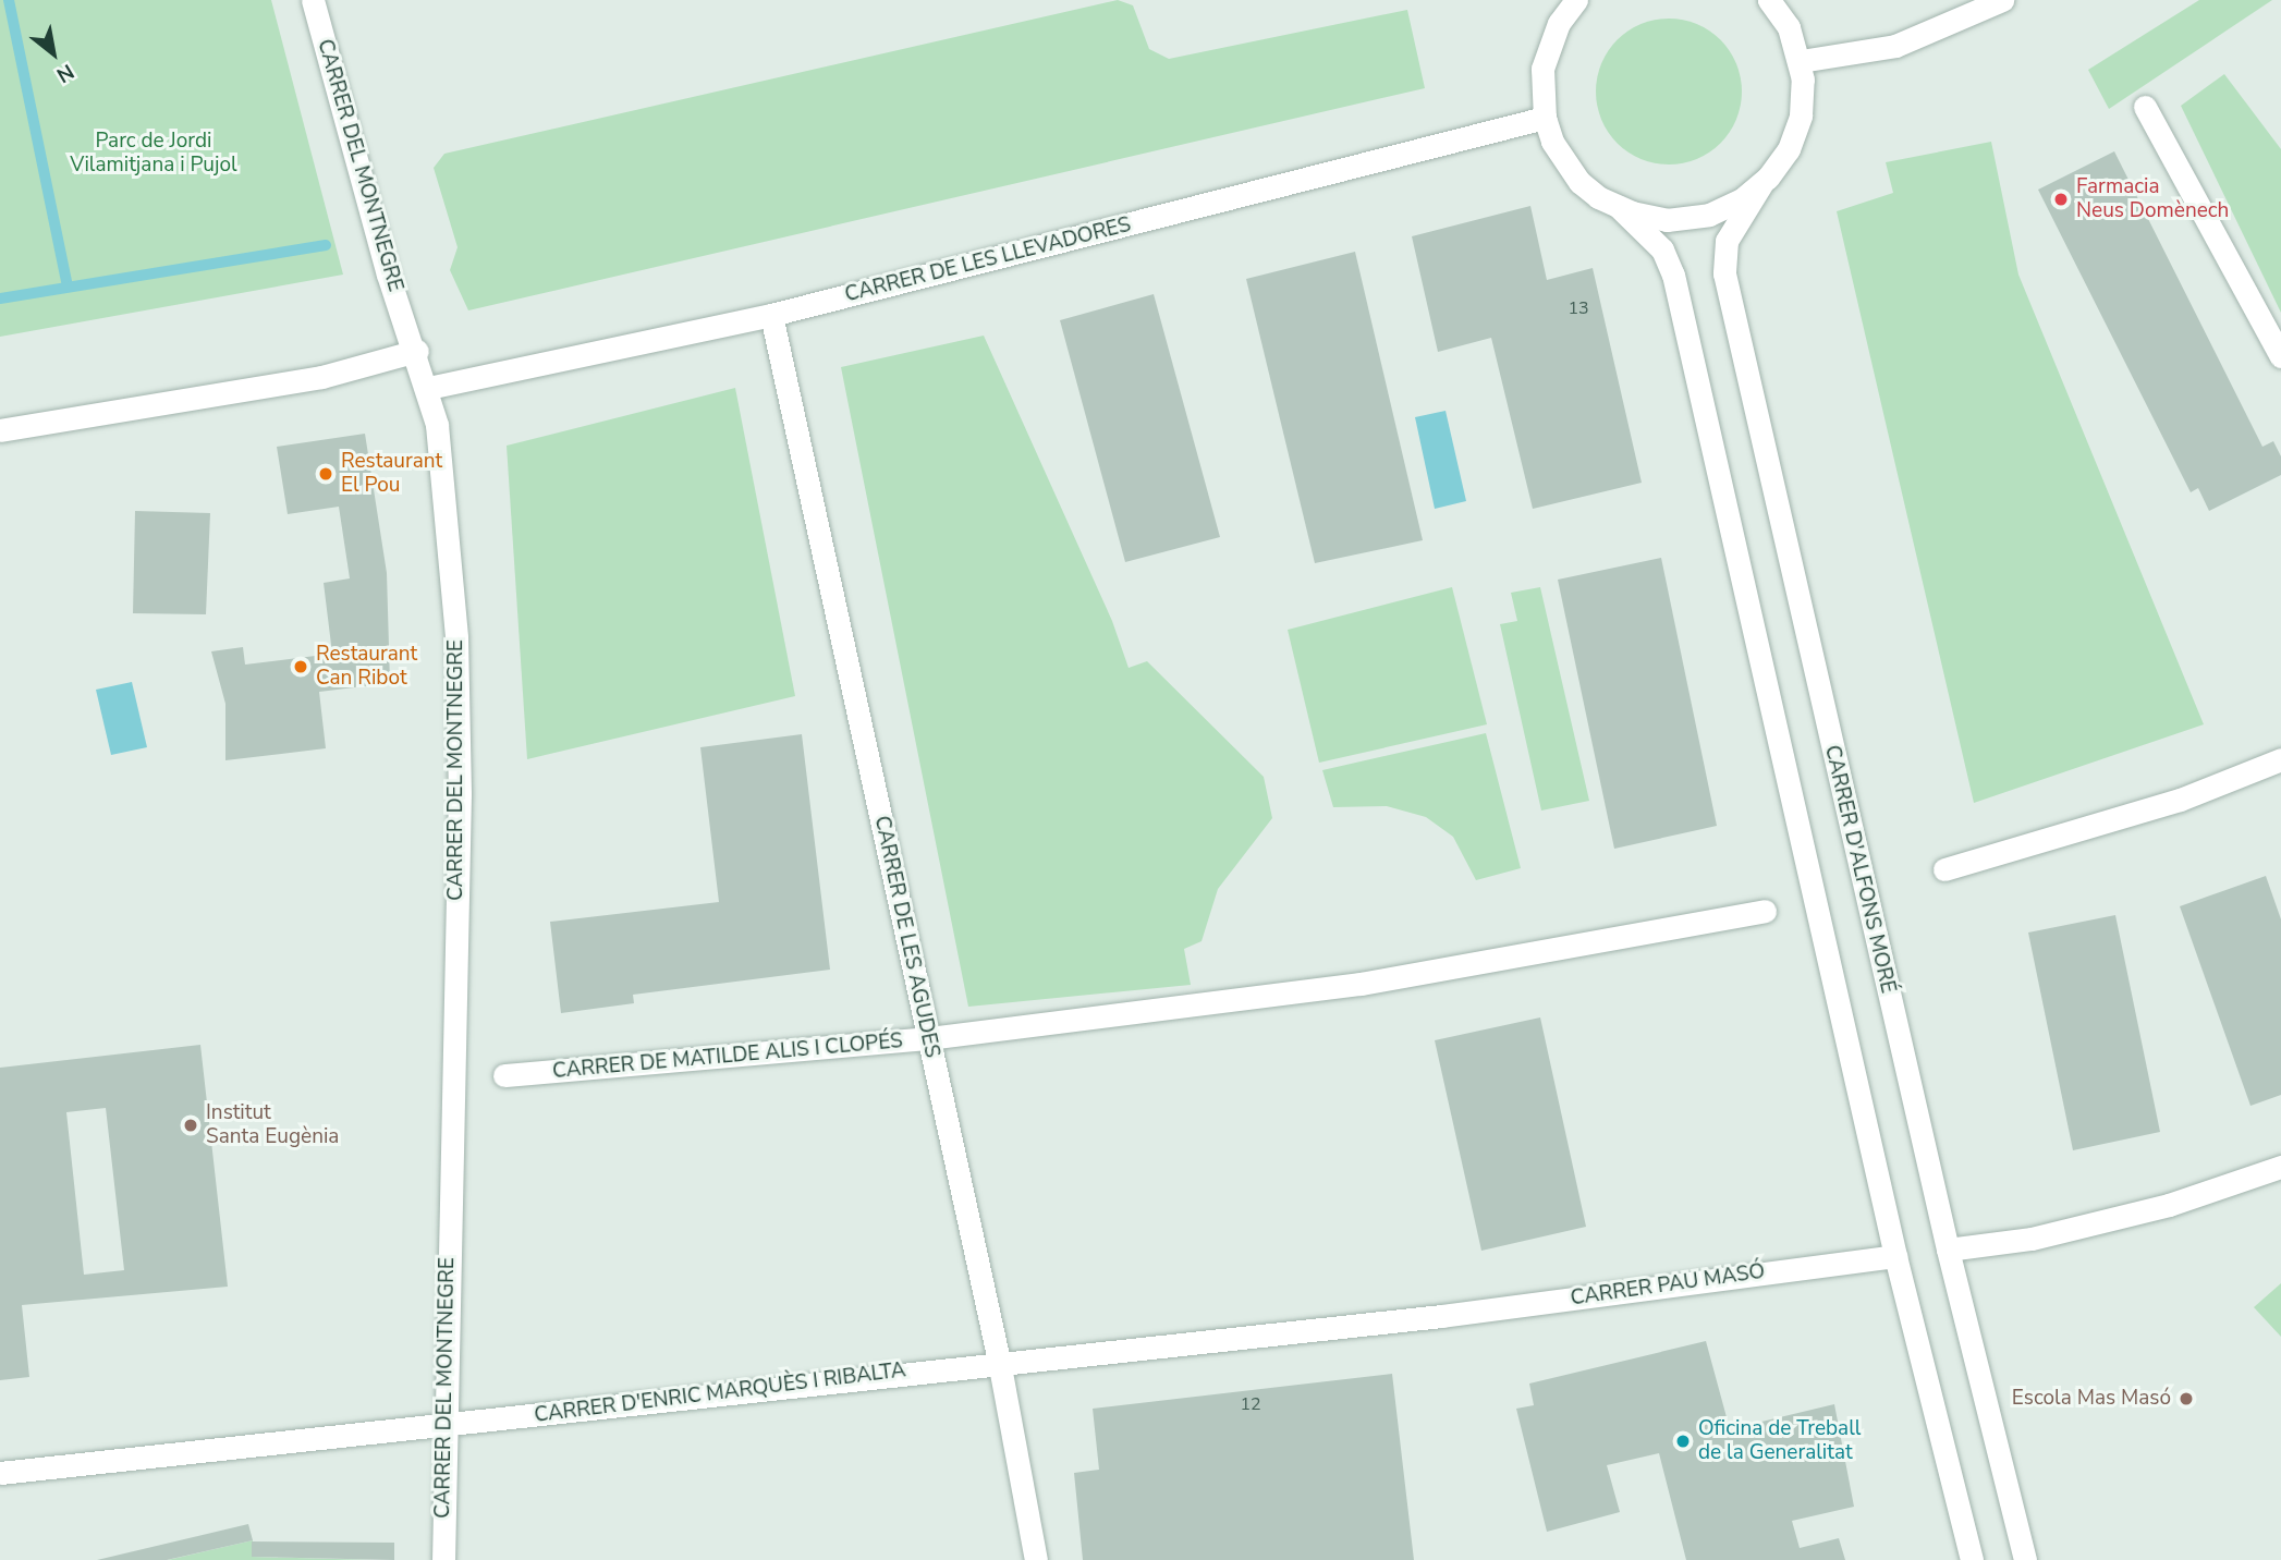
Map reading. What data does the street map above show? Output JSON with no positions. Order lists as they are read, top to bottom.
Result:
{
  "streets": {
    "street": [
      "CARRER DEL MONTNEGRE",
      "CARRER DE LES LLEVADORES",
      "CARRER D'ALFONS MORÉ",
      "CARRER DE LES AGUDES",
      "CARRER DE MATILDE ALIS I CLOPÉS",
      "CARRER PAU MASÓ",
      "CARRER D'ENRIC MARQUÈS I RIBALTA"
    ]
  },
  "crossings": [
    ["CARRER DEL MONTNEGRE", "CARRER DE LES LLEVADORES"],
    ["CARRER DEL MONTNEGRE", "CARRER D'ENRIC MARQUÈS I RIBALTA"],
    ["CARRER DE LES LLEVADORES", "CARRER DE LES AGUDES"],
    ["CARRER DE LES AGUDES", "CARRER DE MATILDE ALIS I CLOPÉS"],
    ["CARRER DE LES AGUDES", "CARRER D'ENRIC MARQUÈS I RIBALTA"],
    ["CARRER PAU MASÓ", "CARRER D'ENRIC MARQUÈS I RIBALTA"]
  ],
  "parks": ["Parc de Jordi Vilamitjana i Pujol"],
  "places": [
    "Farmacia Neus Domènech",
    "Restaurant El Pou",
    "Restaurant Can Ribot",
    "Institut Santa Eugènia",
    "Escola Mas Masó",
    "Oficina de Treball de la Generalitat"
  ],
  "house_numbers": ["13", "12"],
  "north": "bottom right"
}
